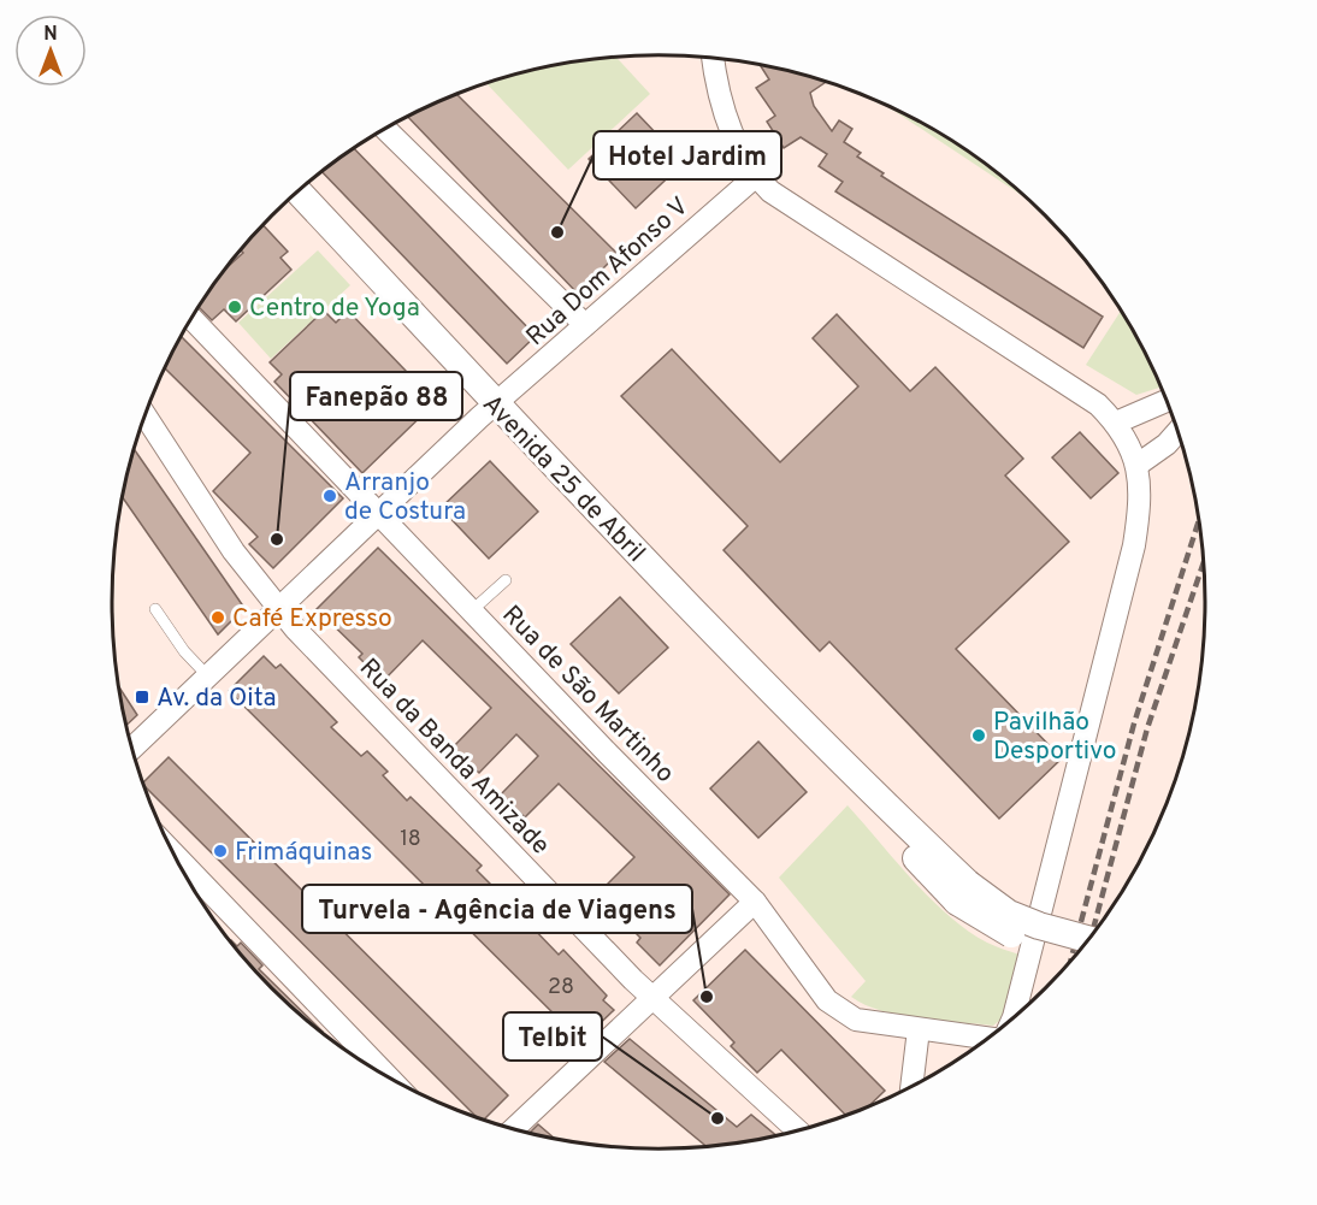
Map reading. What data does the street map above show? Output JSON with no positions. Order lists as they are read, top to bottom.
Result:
{
  "streets": {
    "street": [
      "Rua Dom Afonso V",
      "Avenida 25 de Abril",
      "Rua de São Martinho",
      "Rua da Banda Amizade"
    ]
  },
  "crossings": [
    ["Rua Dom Afonso V", "Avenida 25 de Abril"],
    ["Rua Dom Afonso V", "Rua de São Martinho"],
    ["Rua Dom Afonso V", "Rua da Banda Amizade"]
  ],
  "places": {
    "other": [
      "Hotel Jardim",
      "Centro de Yoga",
      "Arranjo de Costura",
      "Fanepão 88",
      "Café Expresso",
      "Pavilhão Desportivo",
      "Frimáquinas",
      "Turvela - Agência de Viagens",
      "Telbit"
    ],
    "transit": ["Av. da Oita"]
  },
  "house_numbers": ["18", "28"],
  "north": "top"
}
